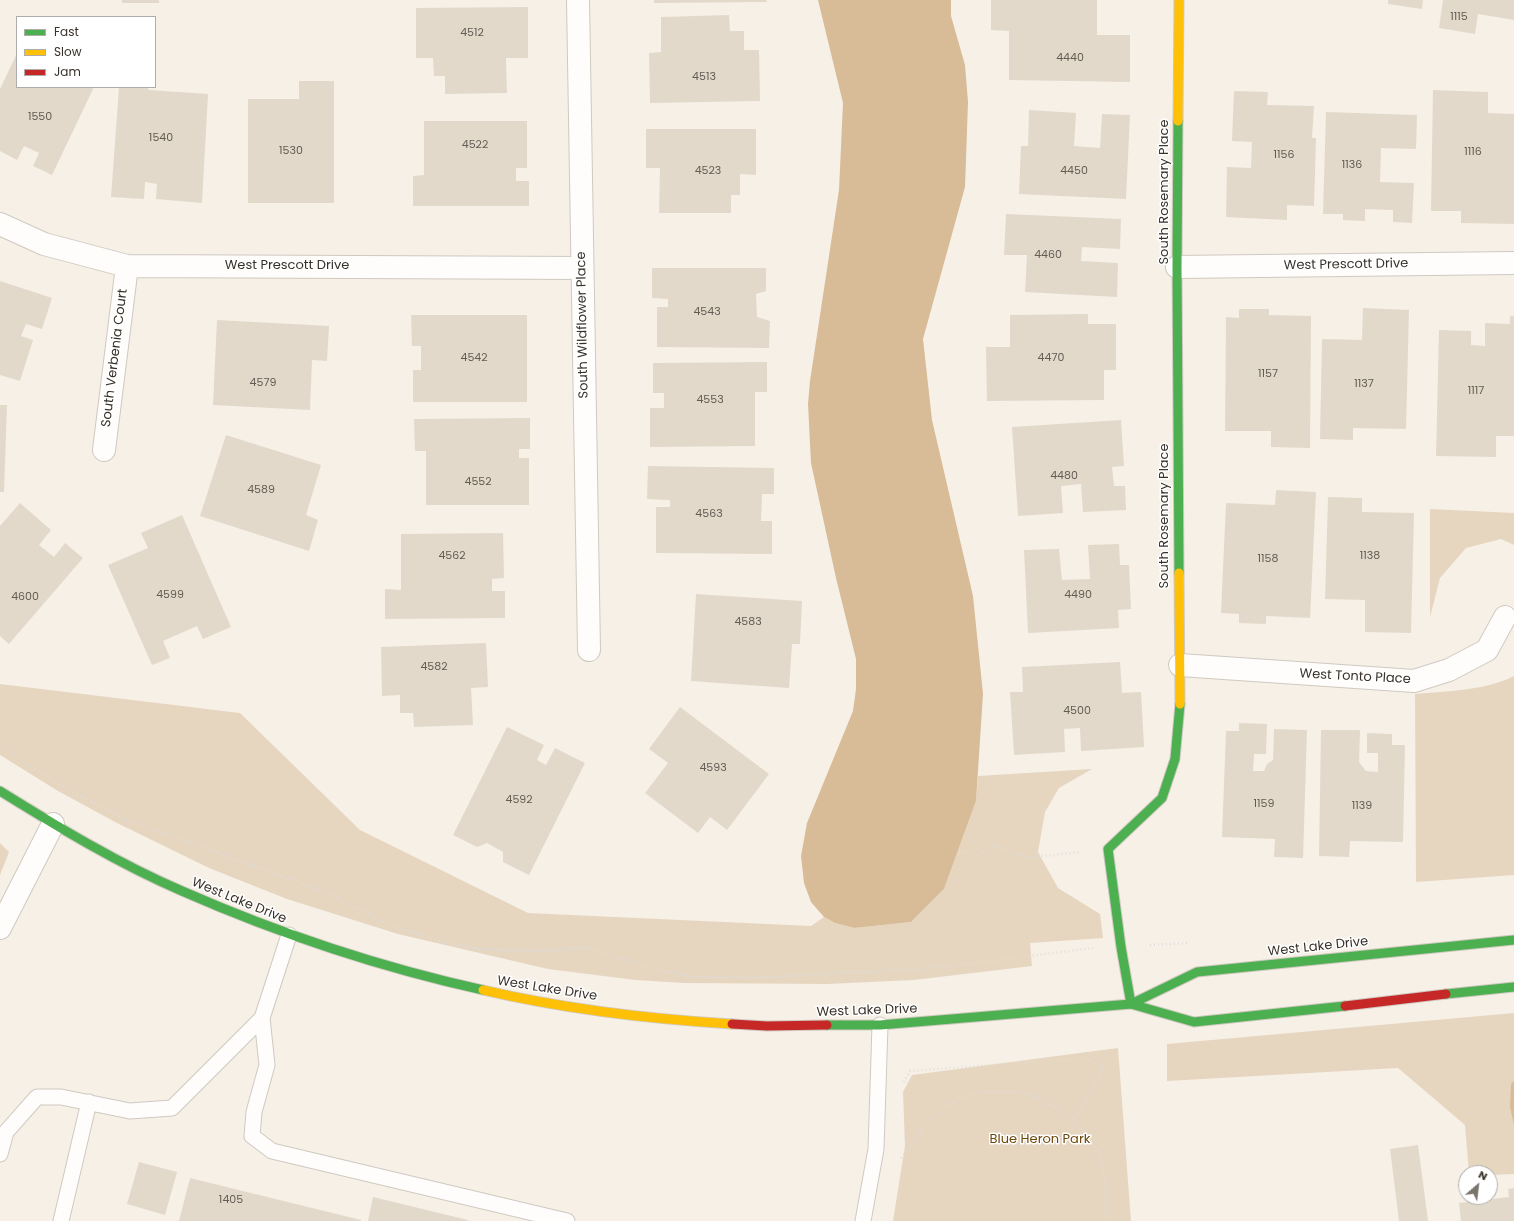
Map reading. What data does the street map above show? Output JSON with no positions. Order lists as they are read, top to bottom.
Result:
{
  "streets": {
    "street": [
      "South Rosemary Place",
      "West Prescott Drive",
      "South Wildflower Place",
      "South Verbenia Court",
      "West Tonto Place",
      "West Lake Drive"
    ]
  },
  "crossings": [
    ["South Rosemary Place", "West Prescott Drive"],
    ["South Rosemary Place", "West Tonto Place"],
    ["West Prescott Drive", "South Wildflower Place"],
    ["West Prescott Drive", "South Verbenia Court"]
  ],
  "parks": ["Blue Heron Park"],
  "house_numbers": [
    "1115",
    "4512",
    "4440",
    "4513",
    "1550",
    "1540",
    "4522",
    "1530",
    "1116",
    "1156",
    "1136",
    "4523",
    "4450",
    "4460",
    "4543",
    "4542",
    "4470",
    "1157",
    "4579",
    "1137",
    "1117",
    "4553",
    "4480",
    "4552",
    "4589",
    "4563",
    "4562",
    "1138",
    "1158",
    "4599",
    "4490",
    "4600",
    "4583",
    "4582",
    "4500",
    "4593",
    "4592",
    "1159",
    "1139",
    "1405"
  ],
  "legend": ["Fast", "Slow", "Jam"],
  "north": "top right"
}
